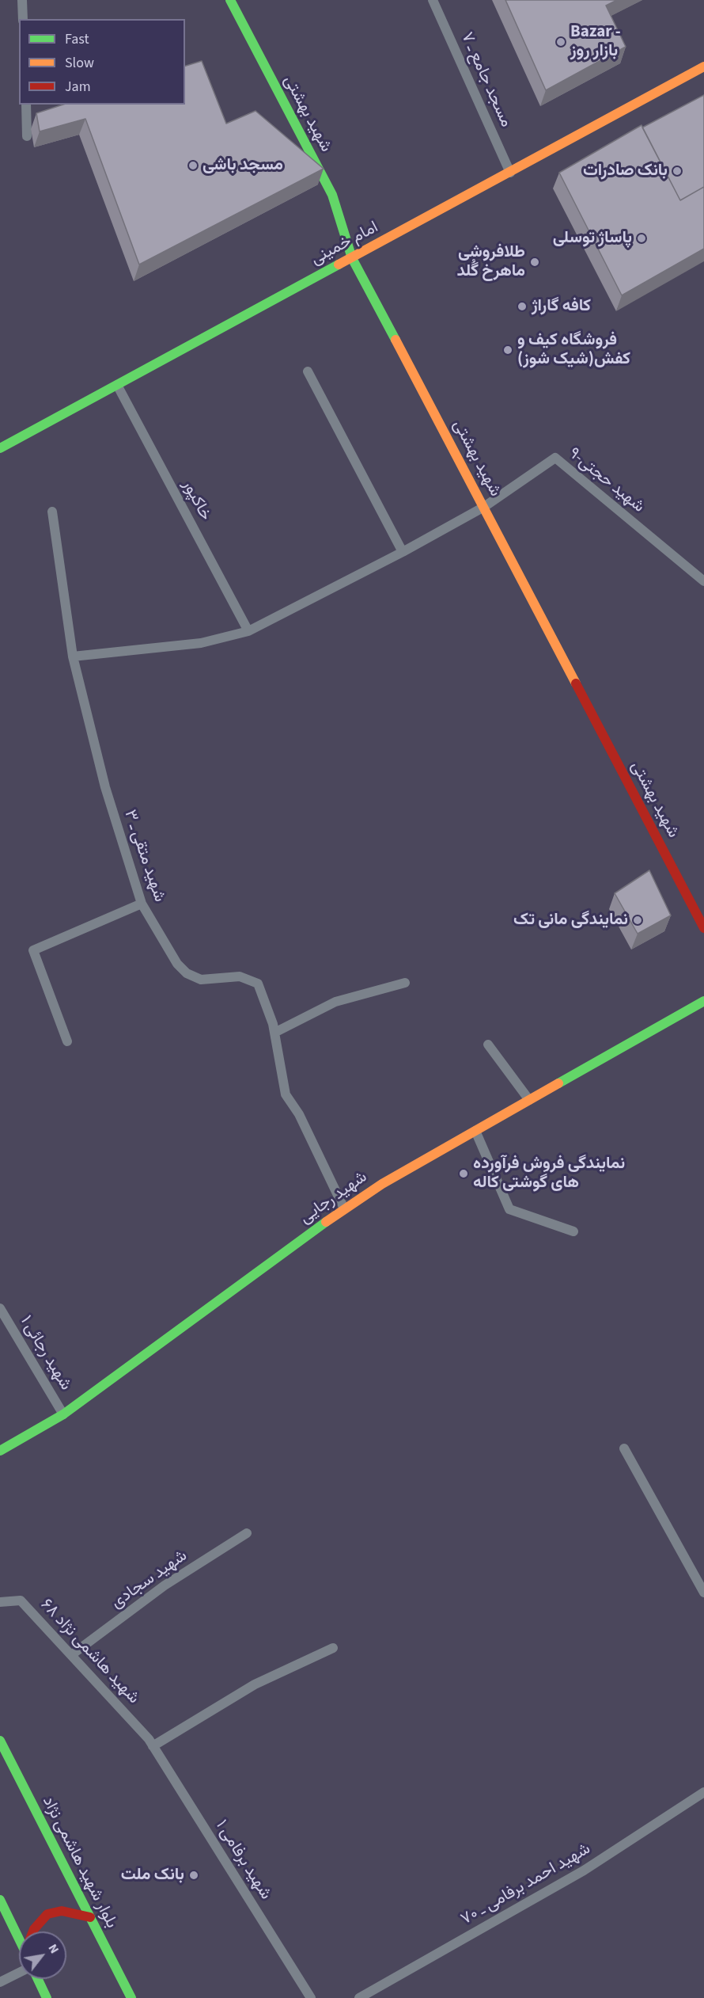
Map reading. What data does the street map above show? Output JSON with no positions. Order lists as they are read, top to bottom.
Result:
{
  "streets": {
    "street": [
      "مسجد جامع ـ ۷",
      "شهید بهشتی",
      "امام خمینی",
      "شهید حجتی-۹",
      "خاکپور",
      "شهید متقی ـ ۳",
      "شهید رجایی",
      "شهید رجائی ۱",
      "شهید سجادی",
      "شهید هاشمی نژاد ۶۸",
      "شهید برفامی ۱",
      "بلوار شهید هاشمی نژاد",
      "شهید احمد برفامی ـ ۷۰"
    ]
  },
  "crossings": [
    ["مسجد جامع ـ ۷", "امام خمینی"],
    ["شهید بهشتی", "امام خمینی"],
    ["شهید بهشتی", "شهید حجتی-۹"],
    ["امام خمینی", "خاکپور"],
    ["شهید متقی ـ ۳", "شهید رجایی"],
    ["شهید رجایی", "شهید رجائی ۱"],
    ["شهید سجادی", "شهید هاشمی نژاد ۶۸"],
    ["شهید هاشمی نژاد ۶۸", "شهید برفامی ۱"]
  ],
  "places": [
    "Bazar - بازار روز",
    "مسجد باشی",
    "بانک صادرات",
    "پاساژ توسلی",
    "طلافروشی ماهرخ گُلد",
    "کافه گاراژ",
    "فروشگاه کیف و کفش(شیک شوز)",
    "نمایندگی مانی تک",
    "نمایندگی فروش فرآورده های گوشتی کاله",
    "بانک ملت"
  ],
  "legend": ["Fast", "Slow", "Jam"],
  "north": "top right"
}
